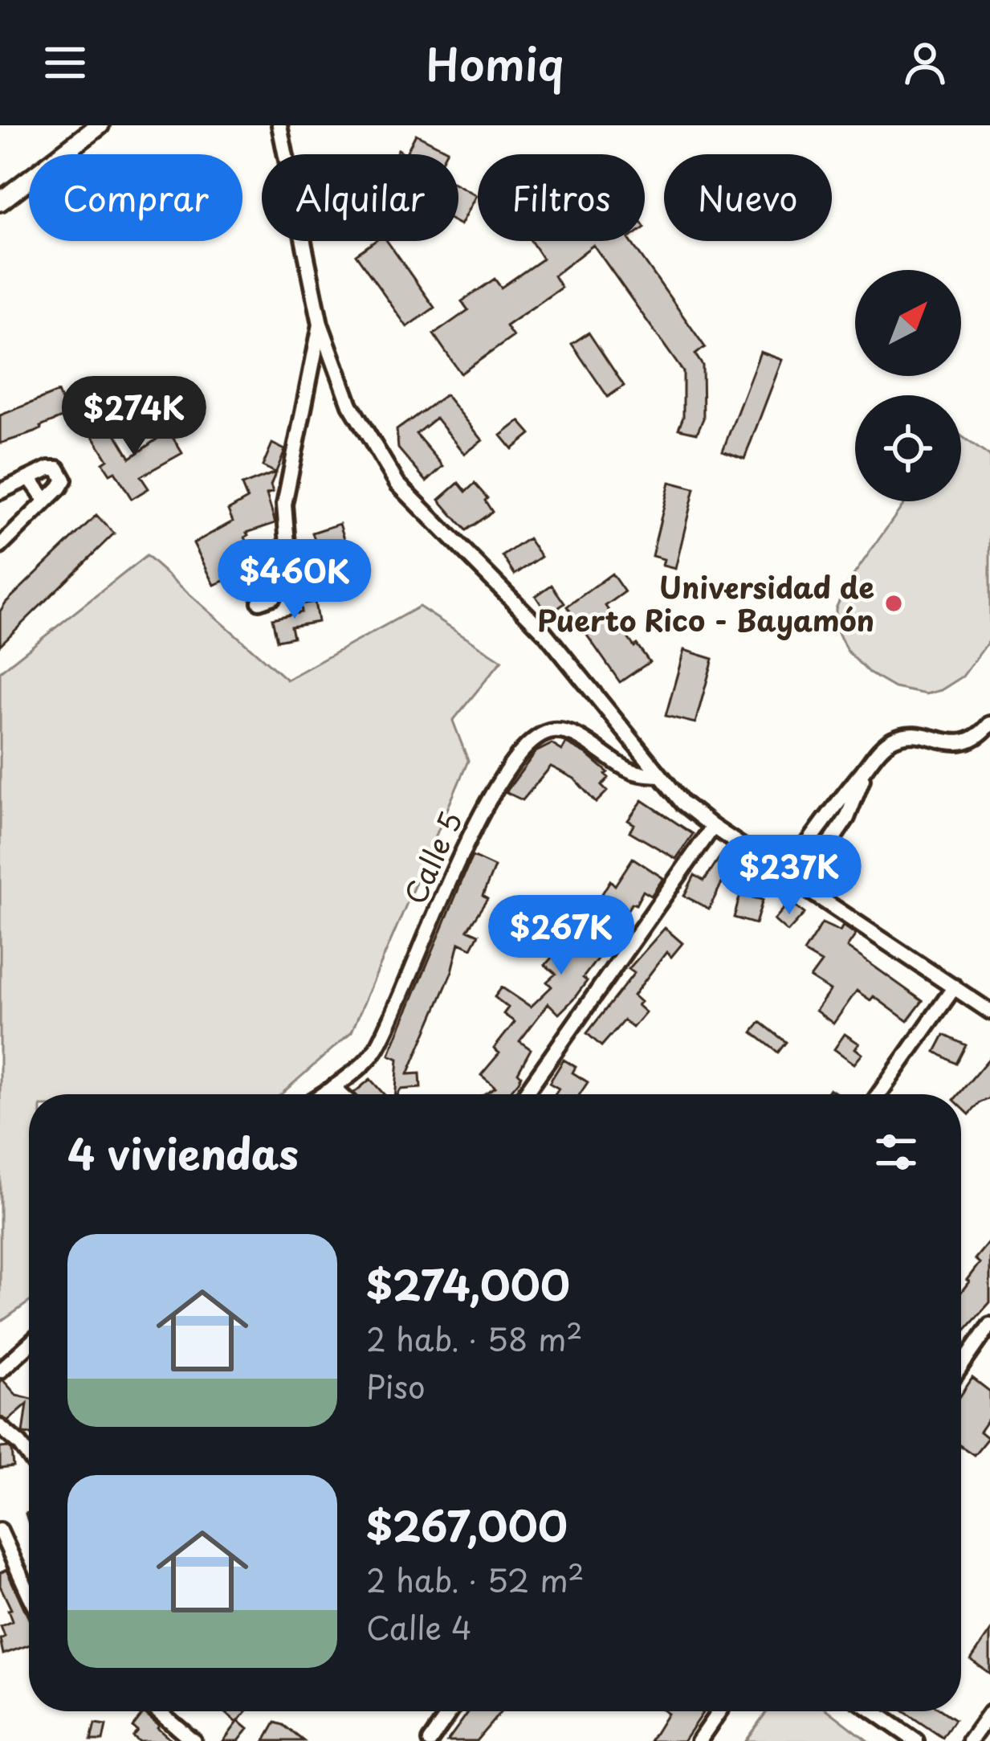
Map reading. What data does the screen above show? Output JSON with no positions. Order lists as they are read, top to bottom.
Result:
{
  "streets": {
    "street": ["Calle 5"]
  },
  "places": ["Universidad de Puerto Rico - Bayamón"],
  "north": "top right",
  "page": {
    "header": "Homiq",
    "chip": [
      "Comprar",
      "Alquilar",
      "Filtros",
      "Nuevo"
    ],
    "price": [
      "$274K",
      "$460K",
      "$237K",
      "$267K"
    ],
    "heading": "4 viviendas",
    "list": [
      {
        "name": "$274,000",
        "note": "2 hab. · 58 m² · Piso"
      },
      {
        "name": "$267,000",
        "note": "2 hab. · 52 m² · Calle 4"
      }
    ]
  }
}
